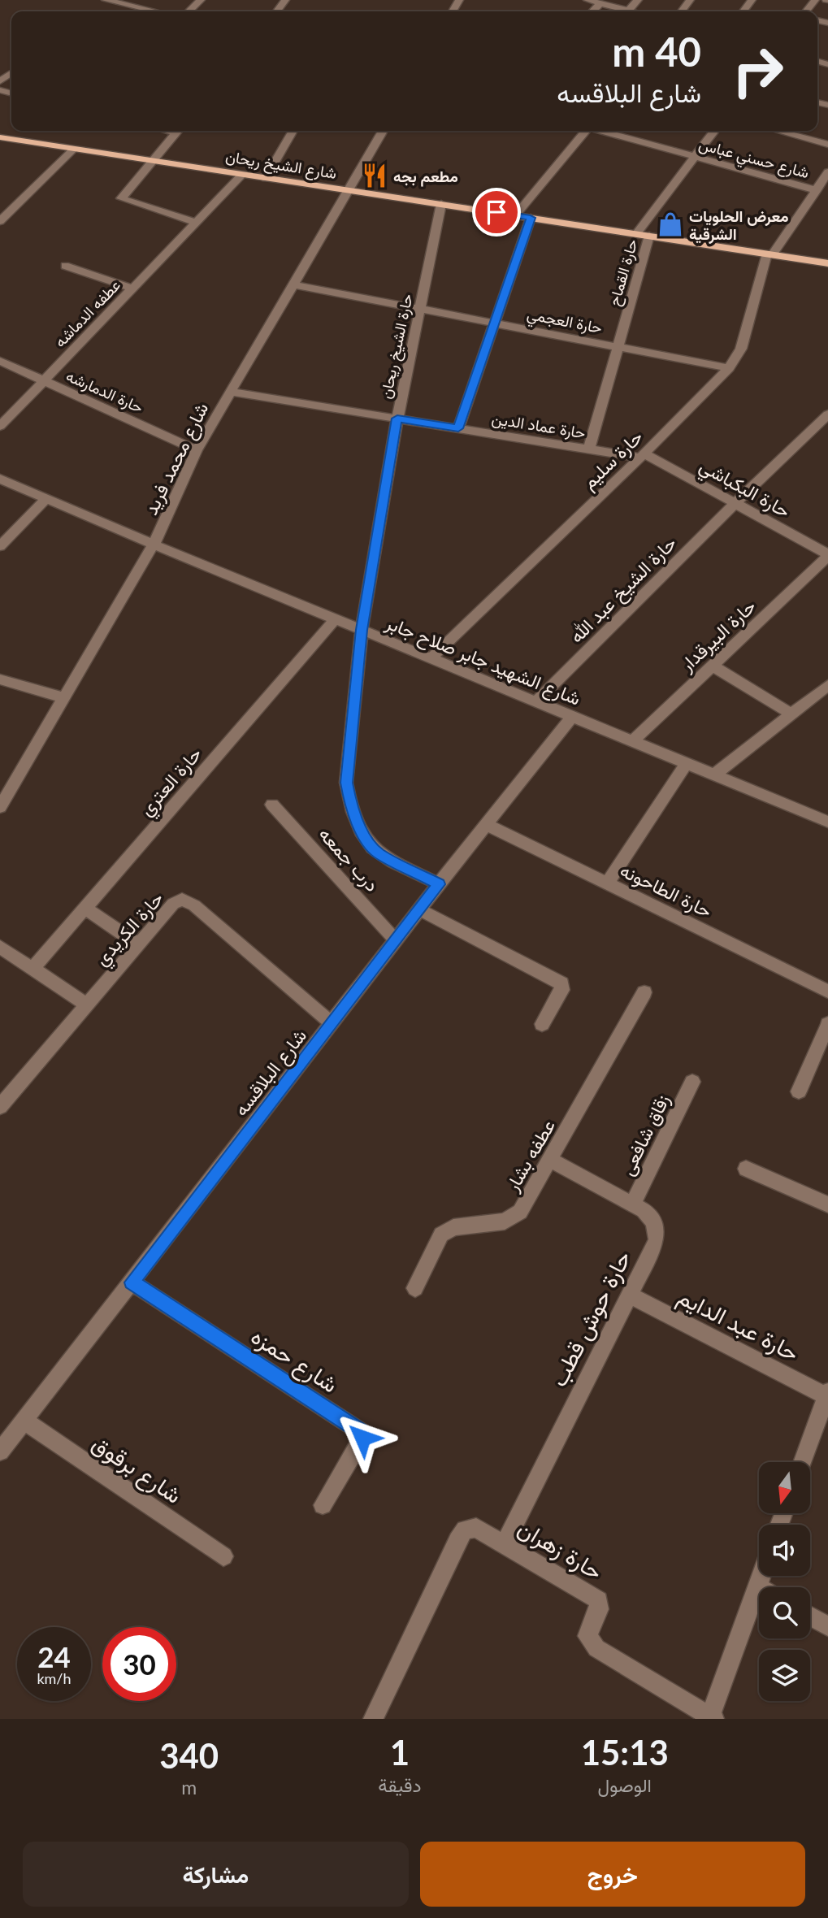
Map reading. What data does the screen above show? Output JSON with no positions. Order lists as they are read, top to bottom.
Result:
{
  "streets": {
    "main road": ["شارع الشيخ ريحان"],
    "street": [
      "شارع حسني عباس",
      "حارة القماح",
      "عطفه الدماشه",
      "حارة العجمي",
      "حارة الشيخ ريحان",
      "حارة الدمارشه",
      "حارة عماد الدين",
      "شارع محمد فريد",
      "حارة سليم",
      "حارة البكباشي",
      "حارة الشيخ عبد الله",
      "حارة البيرقدار",
      "شارع الشهيد جابر صلاح جابر",
      "حارة العتري",
      "درب جمعه",
      "حارة الطاحونه",
      "حارة الكريدي",
      "شارع البلاقسه",
      "زقاق شافعى",
      "عطفه بشار",
      "حارة حوش قطب",
      "حارة عبد الدايم",
      "شارع حمزه",
      "شارع برقوق",
      "حارة زهران"
    ]
  },
  "crossings": [
    ["شارع حسني عباس", "حارة سليم"],
    ["شارع الشيخ ريحان", "حارة القماح"],
    ["شارع الشيخ ريحان", "عطفه الدماشه"],
    ["شارع الشيخ ريحان", "حارة الشيخ ريحان"],
    ["شارع الشيخ ريحان", "شارع محمد فريد"],
    ["شارع الشيخ ريحان", "حارة سليم"],
    ["حارة القماح", "حارة العجمي"],
    ["حارة القماح", "حارة عماد الدين"],
    ["عطفه الدماشه", "حارة الدمارشه"],
    ["حارة العجمي", "حارة الشيخ ريحان"],
    ["حارة العجمي", "شارع محمد فريد"],
    ["حارة العجمي", "حارة سليم"],
    ["حارة الشيخ ريحان", "حارة عماد الدين"],
    ["حارة الشيخ ريحان", "شارع الشهيد جابر صلاح جابر"],
    ["حارة الشيخ ريحان", "شارع البلاقسه"],
    ["حارة الدمارشه", "شارع محمد فريد"],
    ["حارة عماد الدين", "شارع محمد فريد"],
    ["حارة عماد الدين", "حارة سليم"],
    ["حارة عماد الدين", "حارة البكباشي"],
    ["شارع محمد فريد", "شارع الشهيد جابر صلاح جابر"],
    ["حارة سليم", "حارة البكباشي"],
    ["حارة سليم", "شارع الشهيد جابر صلاح جابر"],
    ["حارة البكباشي", "حارة الشيخ عبد الله"],
    ["حارة البكباشي", "حارة البيرقدار"],
    ["حارة الشيخ عبد الله", "شارع الشهيد جابر صلاح جابر"],
    ["حارة البيرقدار", "شارع الشهيد جابر صلاح جابر"],
    ["شارع الشهيد جابر صلاح جابر", "حارة العتري"],
    ["شارع الشهيد جابر صلاح جابر", "شارع البلاقسه"],
    ["درب جمعه", "شارع البلاقسه"],
    ["حارة الطاحونه", "شارع البلاقسه"],
    ["حارة الكريدي", "شارع البلاقسه"],
    ["شارع البلاقسه", "شارع حمزه"],
    ["شارع البلاقسه", "شارع برقوق"],
    ["زقاق شافعى", "حارة حوش قطب"],
    ["عطفه بشار", "حارة حوش قطب"],
    ["حارة حوش قطب", "حارة عبد الدايم"],
    ["حارة حوش قطب", "حارة زهران"]
  ],
  "places": {
    "restaurant": ["مطعم بجه"],
    "shop": ["معرض الحلويات الشرقية"]
  },
  "north": "bottom",
  "page": {
    "turn": ["40 m", "شارع البلاقسه"],
    "speed": "24 km/h",
    "limit": "30",
    "eta": [
      "15:13",
      "الوصول",
      "1",
      "دقيقة",
      "340",
      "m"
    ],
    "buttons": ["خروج", "مشاركة"]
  }
}
